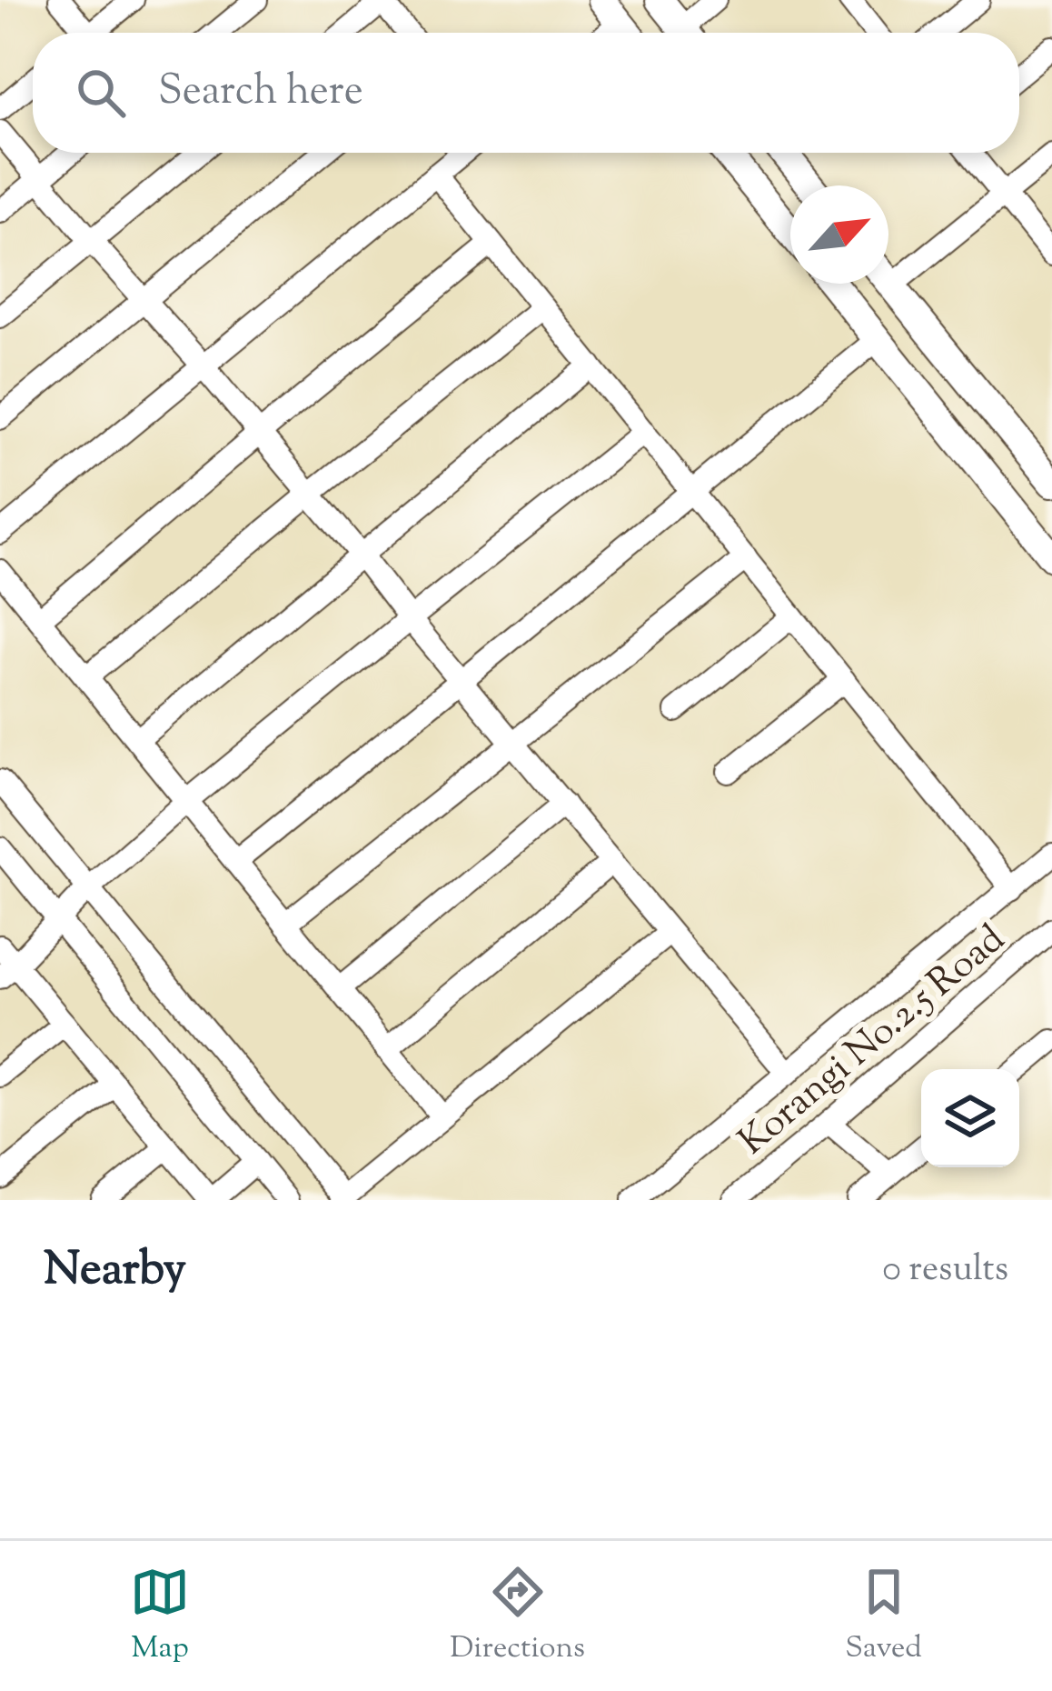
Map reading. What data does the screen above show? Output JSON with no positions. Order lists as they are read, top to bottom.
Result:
{
  "streets": {
    "street": ["Korangi No.2.5 Road"]
  },
  "north": "top right",
  "page": {
    "search": "Search here",
    "heading": ["Nearby", "0 results"],
    "nav": ["Map", "Directions", "Saved"]
  }
}
